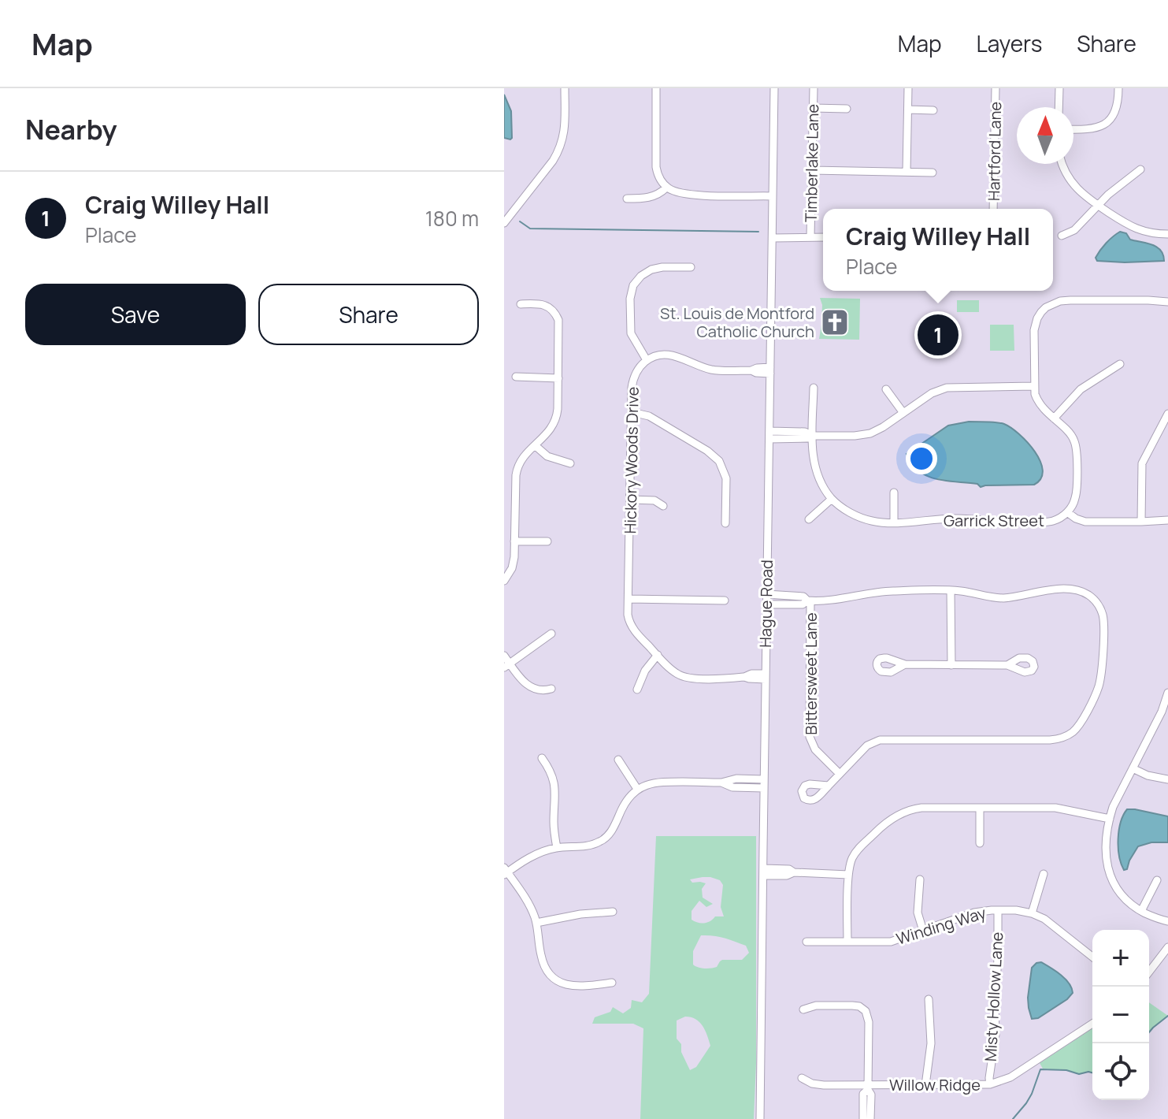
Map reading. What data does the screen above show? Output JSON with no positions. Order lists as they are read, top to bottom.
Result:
{
  "streets": {
    "street": [
      "Hartford Lane",
      "Timberlake Lane",
      "Hickory Woods Drive",
      "Garrick Street",
      "Hague Road",
      "Bittersweet Lane",
      "Winding Way",
      "Misty Hollow Lane",
      "Willow Ridge"
    ]
  },
  "crossings": [
    ["Hickory Woods Drive", "Hague Road"],
    ["Winding Way", "Misty Hollow Lane"],
    ["Misty Hollow Lane", "Willow Ridge"]
  ],
  "places": {
    "church": ["St. Louis de Montford Catholic Church"]
  },
  "north": "top",
  "page": {
    "header": "Map",
    "nav": ["Map", "Layers", "Share"],
    "heading": "Nearby",
    "list": [
      {
        "mark": "1",
        "name": "Craig Willey Hall",
        "note": "Place",
        "value": "180 m"
      }
    ],
    "popup": ["Craig Willey Hall", "Place"],
    "buttons": ["Save", "Share"],
    "pins": "1",
    "map_buttons": ["+", "−"]
  }
}
